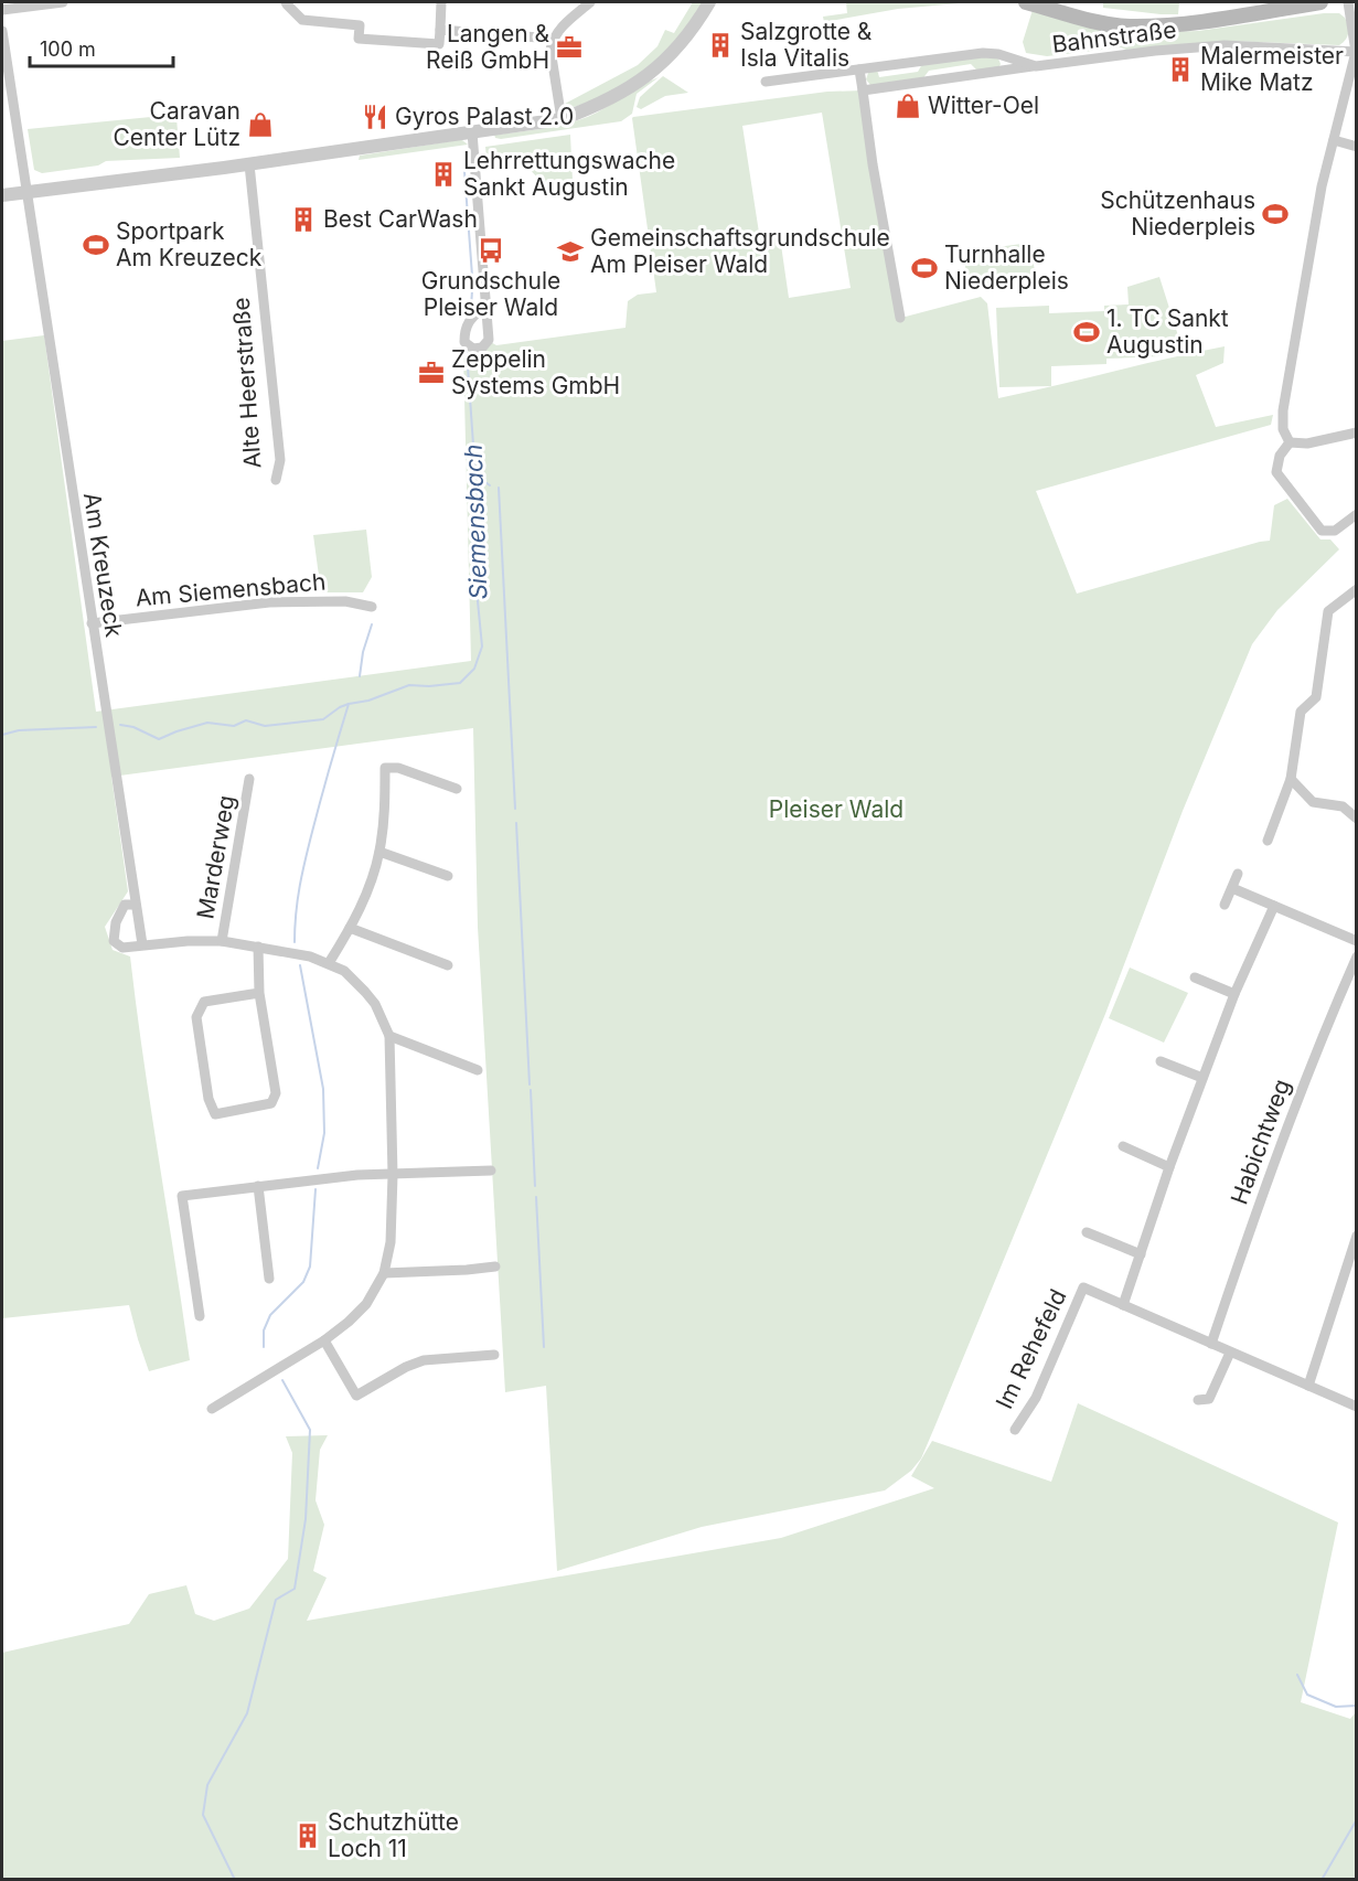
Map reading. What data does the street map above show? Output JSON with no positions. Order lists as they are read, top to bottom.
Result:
{
  "streets": {
    "street": [
      "Bahnstraße",
      "Alte Heerstraße",
      "Am Kreuzeck",
      "Am Siemensbach",
      "Marderweg",
      "Habichtweg",
      "Im Rehefeld"
    ]
  },
  "crossings": [
    ["Am Kreuzeck", "Am Siemensbach"],
    ["Habichtweg", "Im Rehefeld"]
  ],
  "water": ["Siemensbach"],
  "parks": ["Pleiser Wald"],
  "places": {
    "building": [
      "Salzgrotte & Isla Vitalis",
      "Malermeister Mike Matz",
      "Lehrrettungswache Sankt Augustin",
      "Best CarWash",
      "Schutzhütte Loch 11"
    ],
    "office": ["Langen & Reiß GmbH", "Zeppelin Systems GmbH"],
    "shop": ["Witter-Oel", "Caravan Center Lütz"],
    "restaurant": ["Gyros Palast 2.0"],
    "sports": [
      "Schützenhaus Niederpleis",
      "Sportpark Am Kreuzeck",
      "Turnhalle Niederpleis",
      "1. TC Sankt Augustin"
    ],
    "bus stop": ["Grundschule Pleiser Wald"],
    "school or university": ["Gemeinschaftsgrundschule Am Pleiser Wald"]
  },
  "scale_bar": "100 m"
}
